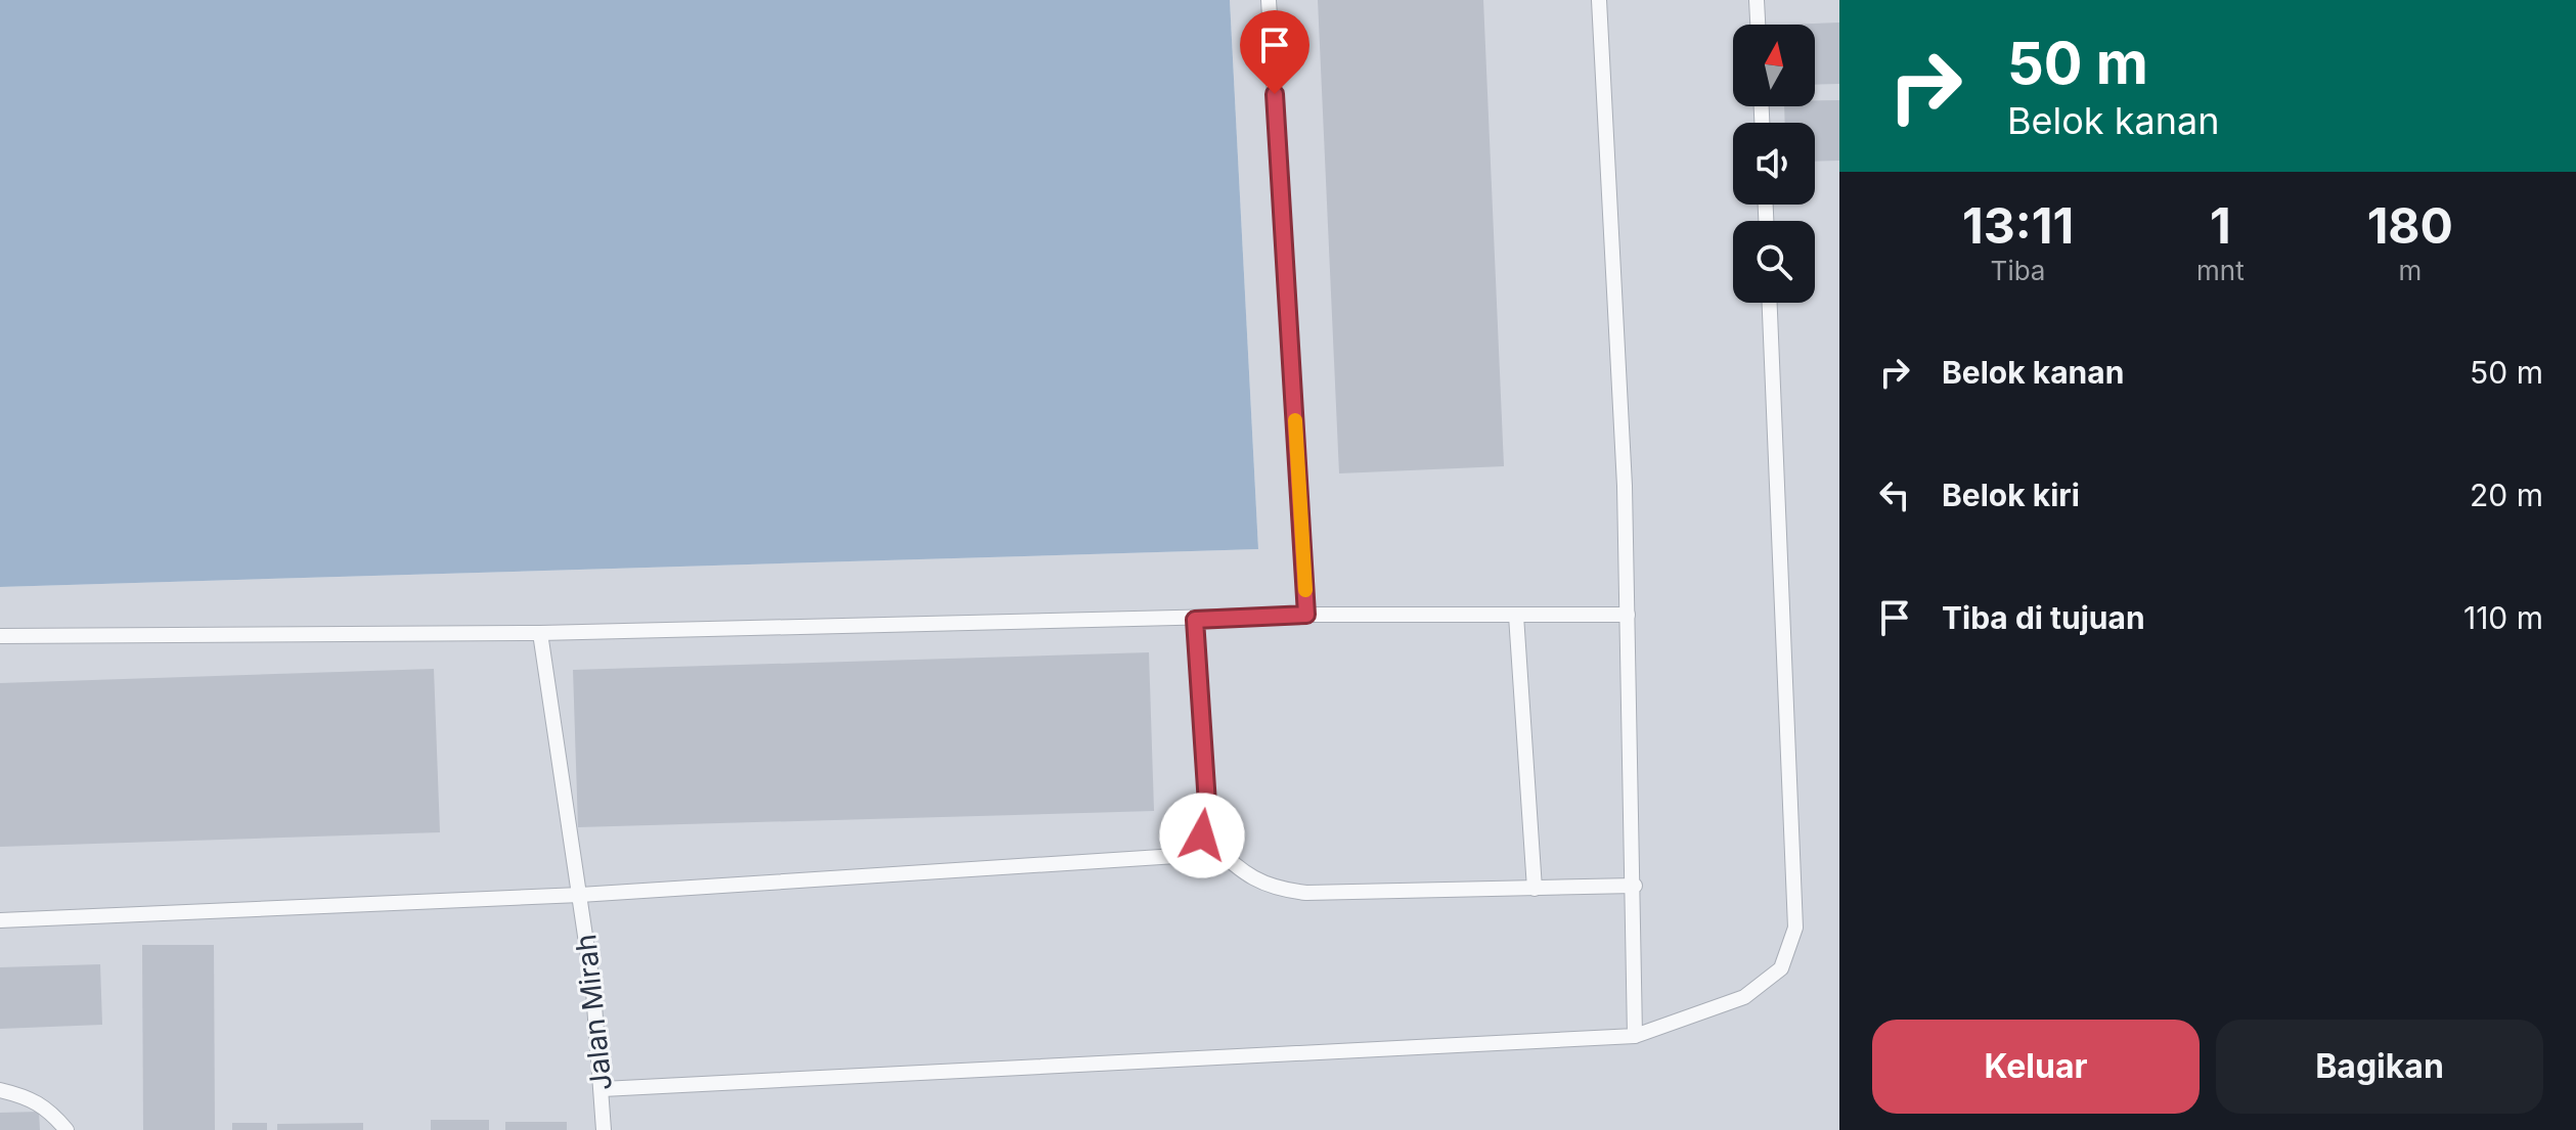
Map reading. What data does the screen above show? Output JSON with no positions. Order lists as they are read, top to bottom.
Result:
{
  "streets": {
    "lane": ["Jalan Mirah"]
  },
  "north": "top",
  "page": {
    "turn": ["50 m", "Belok kanan"],
    "eta": [
      "13:11",
      "Tiba",
      "1",
      "mnt",
      "180",
      "m"
    ],
    "list": [
      {
        "name": "Belok kanan",
        "value": "50 m"
      },
      {
        "name": "Belok kiri",
        "value": "20 m"
      },
      {
        "name": "Tiba di tujuan",
        "value": "110 m"
      }
    ],
    "buttons": ["Keluar", "Bagikan"]
  }
}
